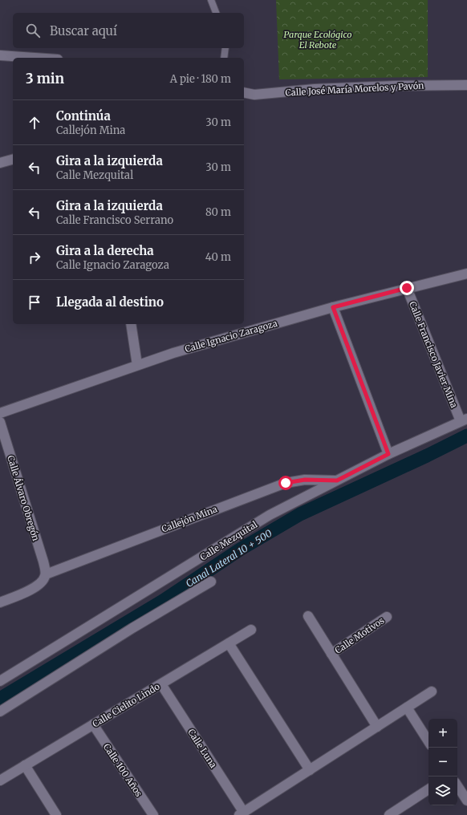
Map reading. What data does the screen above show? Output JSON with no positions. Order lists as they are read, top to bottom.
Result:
{
  "streets": {
    "street": [
      "Calle José María Morelos y Pavón",
      "Calle Ignacio Zaragoza",
      "Calle Francisco Javier Mina",
      "Calle Álvaro Obregón",
      "Callejón Mina",
      "Calle Mezquital",
      "Calle Motivos",
      "Calle Cielito Lindo",
      "Calle Luna",
      "Calle 100 Años"
    ]
  },
  "crossings": [
    ["Calle Ignacio Zaragoza", "Calle Francisco Javier Mina"],
    ["Calle Francisco Javier Mina", "Calle Mezquital"],
    ["Calle Álvaro Obregón", "Callejón Mina"],
    ["Callejón Mina", "Calle Mezquital"],
    ["Calle Cielito Lindo", "Calle Luna"],
    ["Calle Cielito Lindo", "Calle 100 Años"]
  ],
  "water": ["Canal Lateral 10 + 500"],
  "parks": ["Parque Ecológico El Rebote"],
  "page": {
    "search": "Buscar aquí",
    "heading": ["3 min", "A pie · 180 m"],
    "list": [
      ["Continúa", "Callejón Mina", "30 m"],
      ["Gira a la izquierda", "Calle Mezquital", "30 m"],
      ["Gira a la izquierda", "Calle Francisco Serrano", "80 m"],
      ["Gira a la derecha", "Calle Ignacio Zaragoza", "40 m"],
      "Llegada al destino"
    ],
    "map_buttons": ["+", "−"]
  }
}
